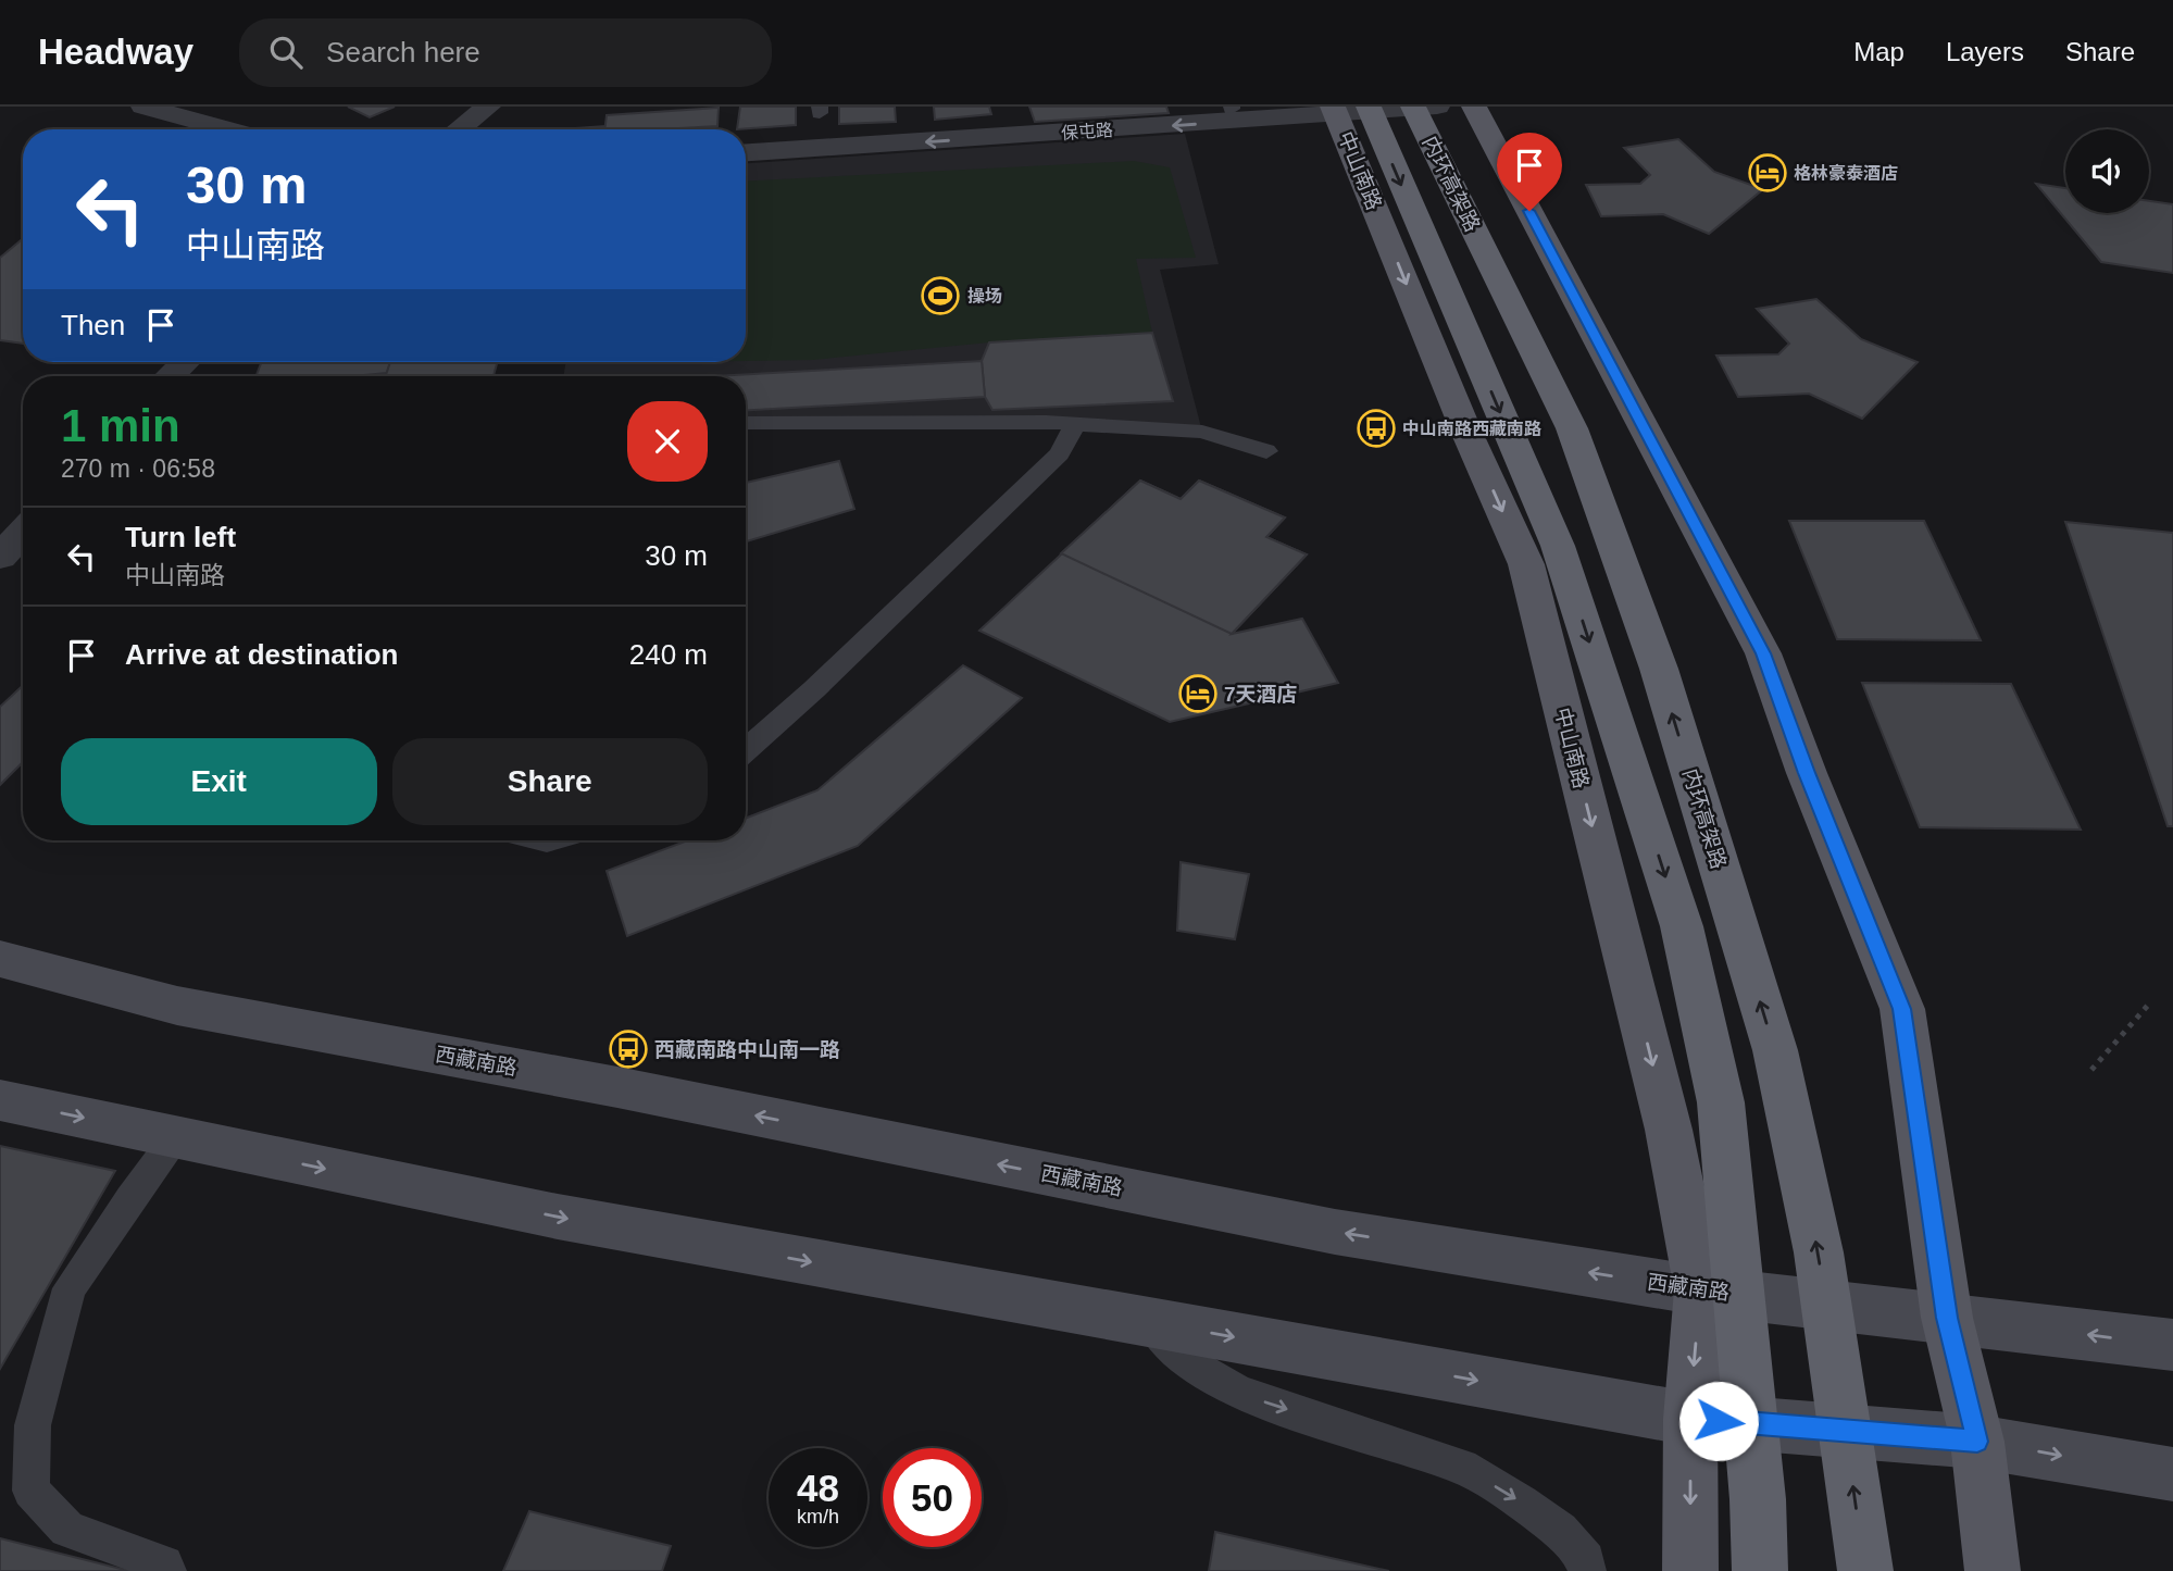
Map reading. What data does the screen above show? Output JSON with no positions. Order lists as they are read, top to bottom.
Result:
{
  "streets": {
    "highway": ["内环高架路"],
    "main road": ["中山南路", "西藏南路"],
    "street": ["保屯路"]
  },
  "crossings": [
    ["保屯路", "中山南路"],
    ["中山南路", "西藏南路"]
  ],
  "one_way": ["保屯路"],
  "places": {
    "hotel": ["格林豪泰酒店", "7天酒店"],
    "sports": ["操场"],
    "bus stop": ["中山南路西藏南路", "西藏南路中山南一路"]
  },
  "page": {
    "header": "Headway",
    "search": "Search here",
    "nav": ["Map", "Layers", "Share"],
    "turn": ["30 m", "中山南路"],
    "then": "Then",
    "heading": ["1 min", "270 m · 06:58"],
    "list": [
      {
        "name": "Turn left",
        "note": "中山南路",
        "value": "30 m"
      },
      {
        "name": "Arrive at destination",
        "value": "240 m"
      }
    ],
    "buttons": ["Exit", "Share"],
    "speed": "48 km/h",
    "limit": "50"
  }
}
